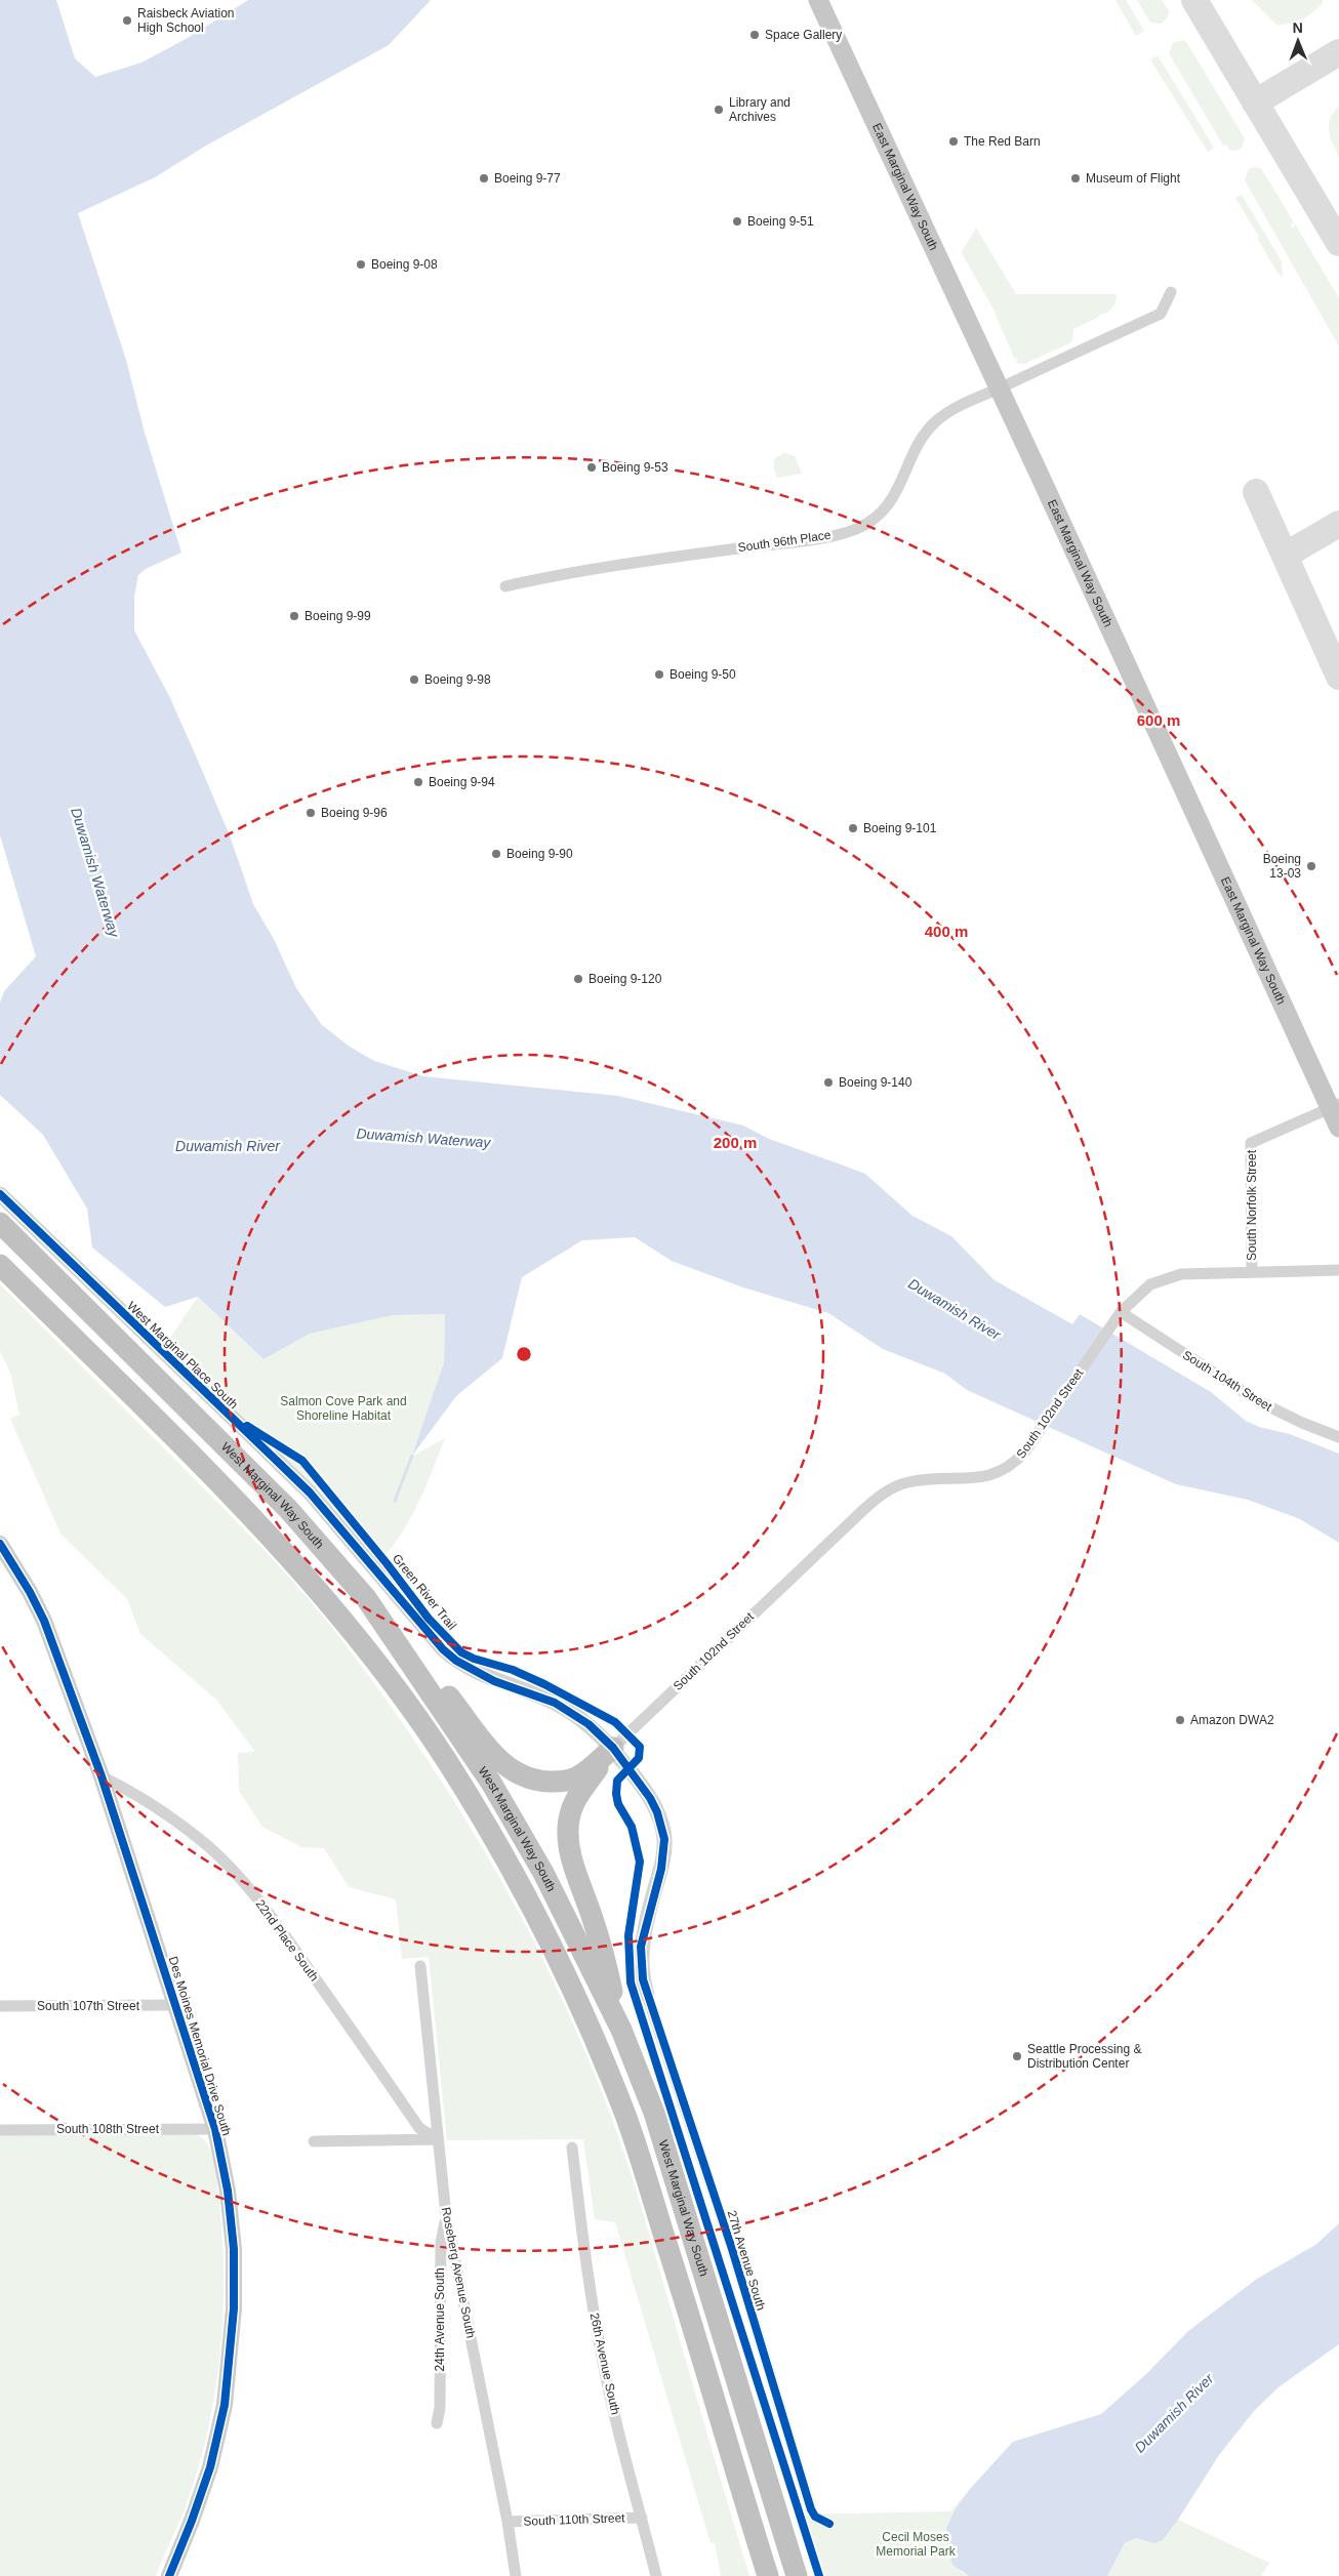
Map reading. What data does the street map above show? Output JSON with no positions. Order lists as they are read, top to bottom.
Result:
{
  "streets": {
    "highway": ["West Marginal Way South"],
    "main road": ["East Marginal Way South", "Des Moines Memorial Drive South"],
    "street": [
      "South 96th Place",
      "South Norfolk Street",
      "West Marginal Place South",
      "South 104th Street",
      "South 102nd Street",
      "22nd Place South",
      "South 107th Street",
      "South 108th Street",
      "27th Avenue South",
      "Roseberg Avenue South",
      "24th Avenue South",
      "26th Avenue South",
      "South 110th Street"
    ],
    "cycle path": ["Green River Trail"]
  },
  "crossings": [
    ["East Marginal Way South", "South 96th Place"],
    ["East Marginal Way South", "South Norfolk Street"],
    ["South Norfolk Street", "South 102nd Street"],
    ["West Marginal Place South", "South 102nd Street"],
    ["West Marginal Place South", "27th Avenue South"],
    ["South 104th Street", "South 102nd Street"],
    ["22nd Place South", "Des Moines Memorial Drive South"],
    ["22nd Place South", "Roseberg Avenue South"],
    ["South 107th Street", "Des Moines Memorial Drive South"],
    ["Des Moines Memorial Drive South", "South 108th Street"],
    ["Roseberg Avenue South", "24th Avenue South"],
    ["Roseberg Avenue South", "South 110th Street"],
    ["26th Avenue South", "South 110th Street"]
  ],
  "water": ["Duwamish Waterway", "Duwamish River"],
  "parks": ["Salmon Cove Park and Shoreline Habitat", "Cecil Moses Memorial Park"],
  "places": [
    "Raisbeck Aviation High School",
    "Space Gallery",
    "Library and Archives",
    "The Red Barn",
    "Boeing 9-77",
    "Museum of Flight",
    "Boeing 9-51",
    "Boeing 9-08",
    "Boeing 9-53",
    "Boeing 9-99",
    "Boeing 9-50",
    "Boeing 9-98",
    "Boeing 9-94",
    "Boeing 9-96",
    "Boeing 9-101",
    "Boeing 9-90",
    "Boeing 13-03",
    "Boeing 9-120",
    "Boeing 9-140",
    "Amazon DWA2",
    "Seattle Processing & Distribution Center"
  ],
  "north": "top",
  "rings": ["600 m", "400 m", "200 m"]
}
